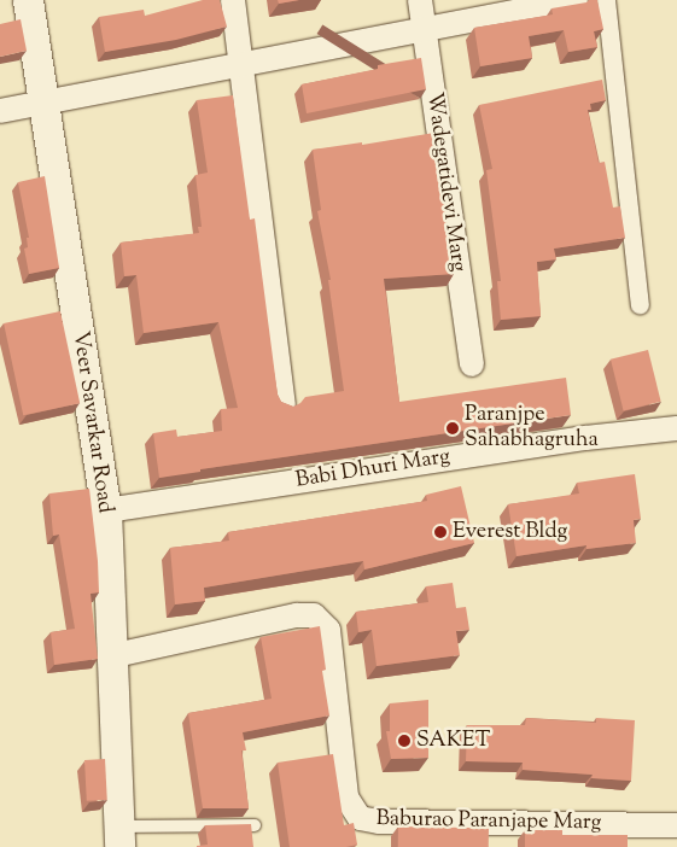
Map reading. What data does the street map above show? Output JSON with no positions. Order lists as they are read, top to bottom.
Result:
{
  "streets": {
    "street": [
      "Wadegatidevi Marg",
      "Veer Savarkar Road",
      "Babi Dhuri Marg",
      "Baburao Paranjape Marg"
    ]
  },
  "crossings": [
    ["Veer Savarkar Road", "Babi Dhuri Marg"],
    ["Veer Savarkar Road", "Baburao Paranjape Marg"]
  ],
  "places": ["Paranjpe Sahabhagruha", "Everest Bldg", "SAKET"]
}
